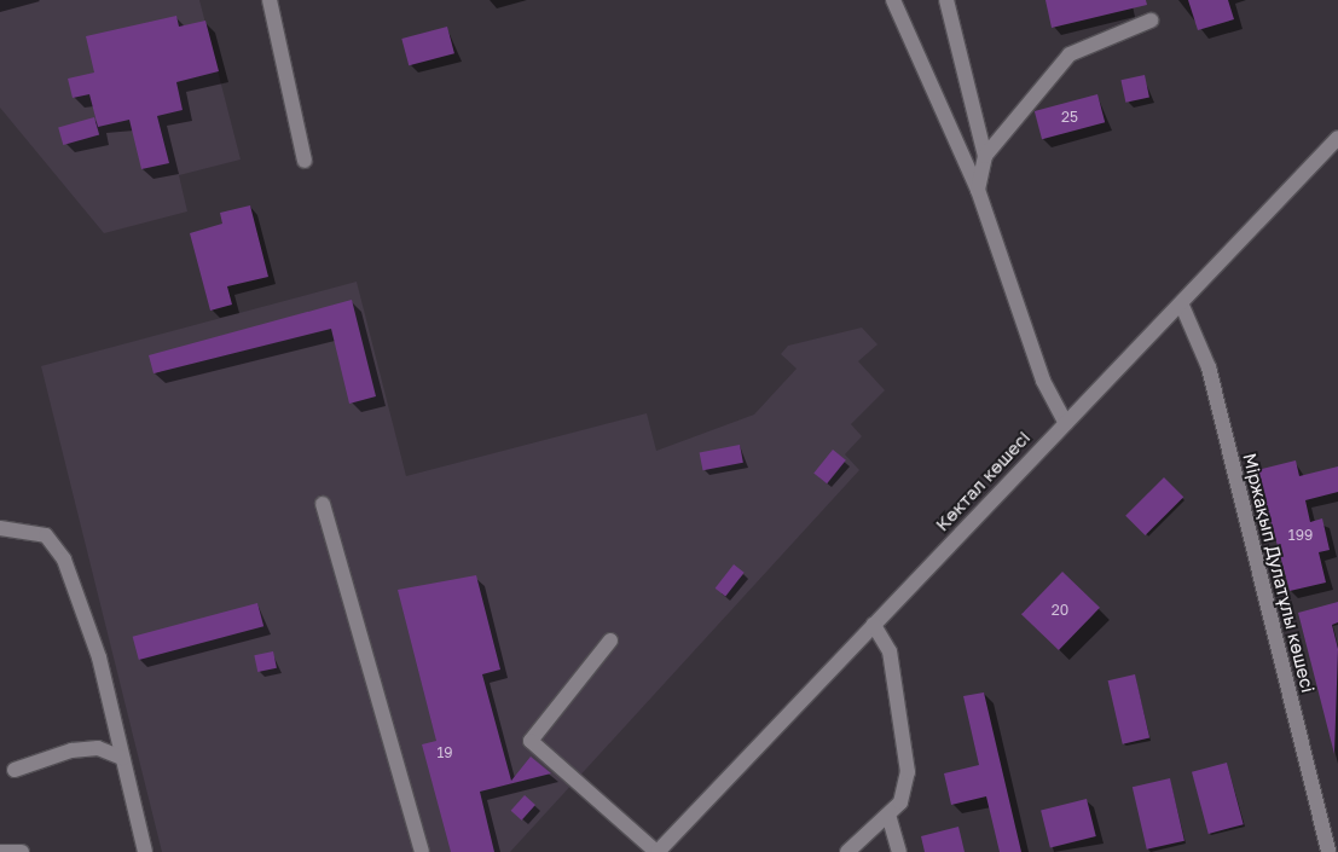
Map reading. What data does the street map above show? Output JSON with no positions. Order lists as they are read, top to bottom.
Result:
{
  "streets": {
    "street": ["Көктал көшесі", "Міржақып Дулатұлы көшесі"]
  },
  "crossings": [
    ["Көктал көшесі", "Міржақып Дулатұлы көшесі"]
  ],
  "house_numbers": [
    "25",
    "199",
    "20",
    "19"
  ]
}
